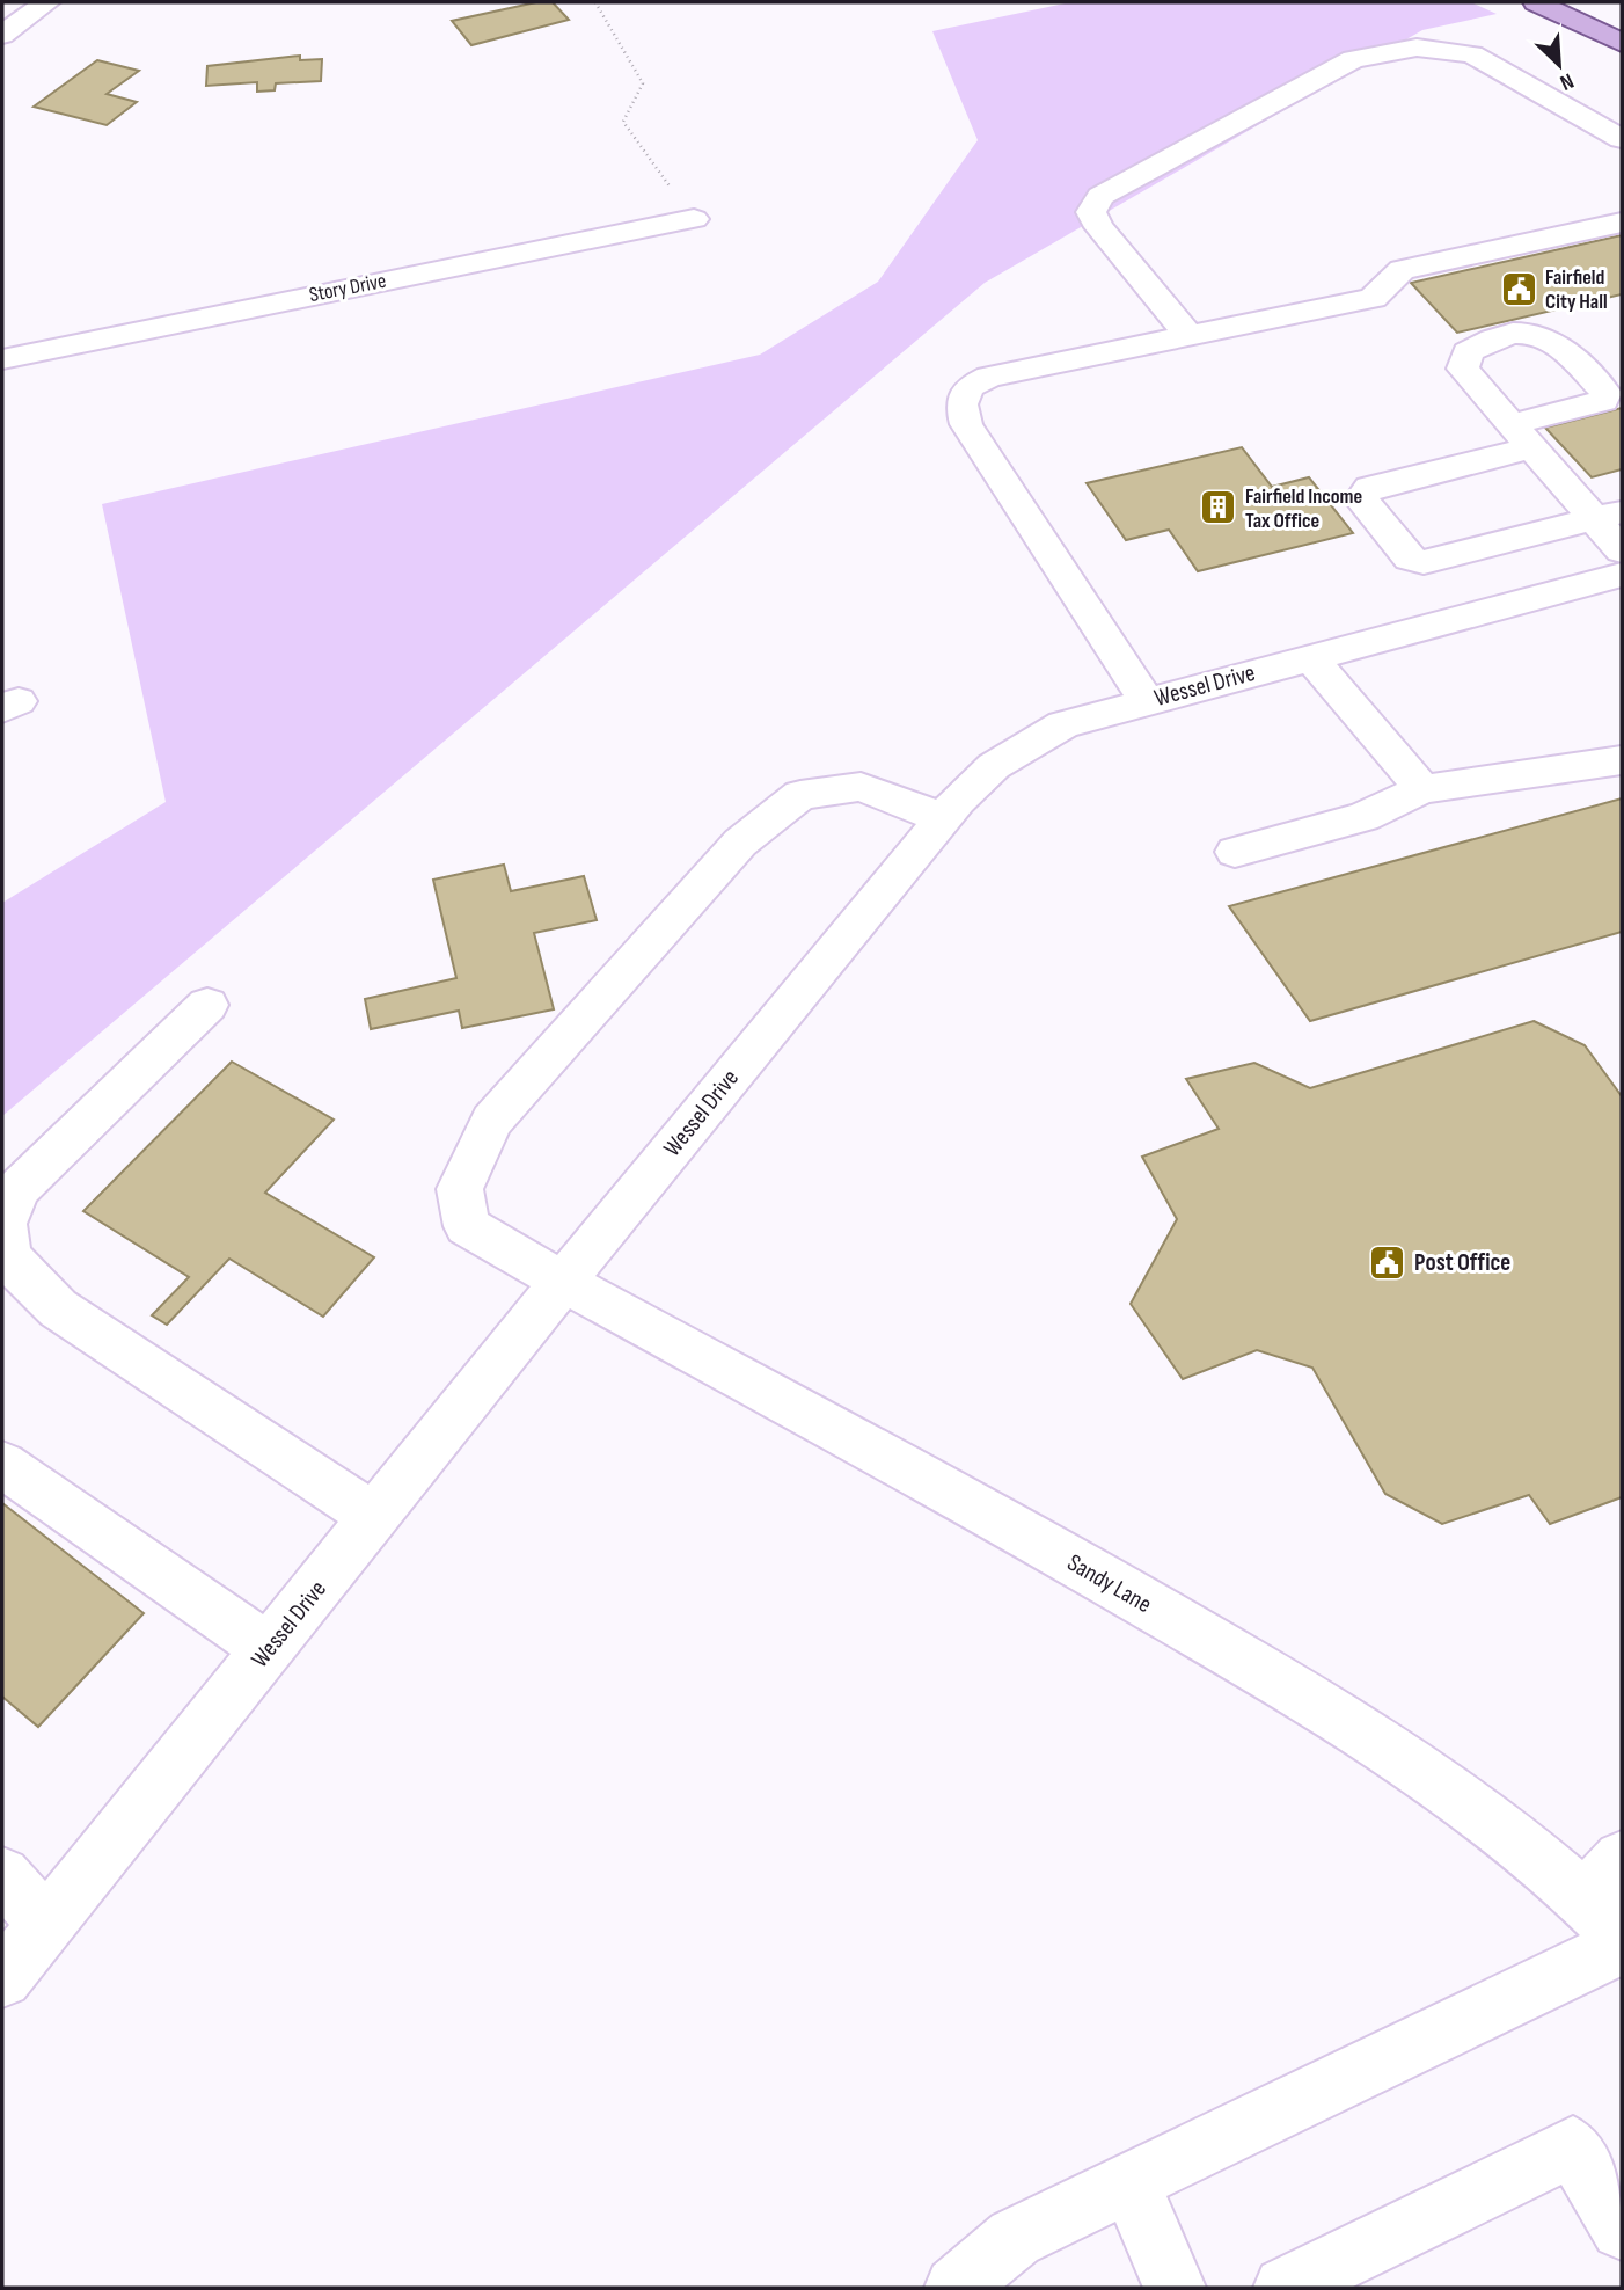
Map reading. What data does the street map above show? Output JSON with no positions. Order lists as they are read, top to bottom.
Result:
{
  "streets": {
    "street": ["Story Drive", "Wessel Drive", "Sandy Lane"]
  },
  "crossings": [
    ["Wessel Drive", "Sandy Lane"]
  ],
  "places": {
    "public building": ["Fairfield City Hall", "Post Office"],
    "building": ["Fairfield Income Tax Office"]
  },
  "north": "bottom right"
}
